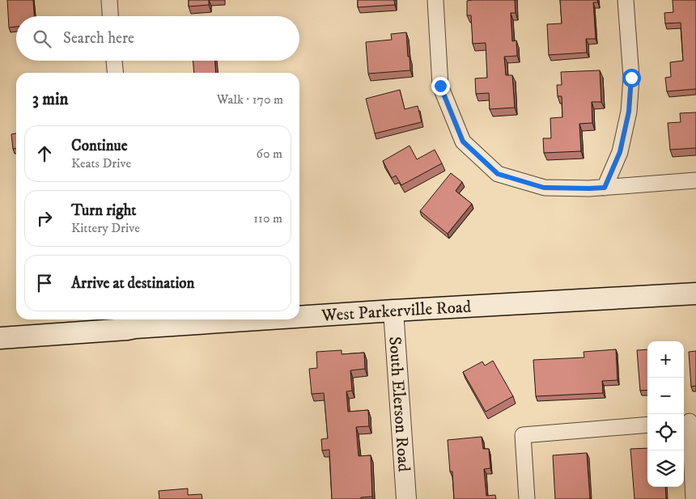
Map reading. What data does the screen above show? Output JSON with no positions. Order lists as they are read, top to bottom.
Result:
{
  "streets": {
    "main road": ["West Parkerville Road"],
    "street": ["South Elerson Road"]
  },
  "crossings": [
    ["West Parkerville Road", "South Elerson Road"]
  ],
  "page": {
    "search": "Search here",
    "heading": ["3 min", "Walk · 170 m"],
    "list": [
      ["Continue", "Keats Drive", "60 m"],
      ["Turn right", "Kittery Drive", "110 m"],
      "Arrive at destination"
    ],
    "map_buttons": ["+", "−"]
  }
}
